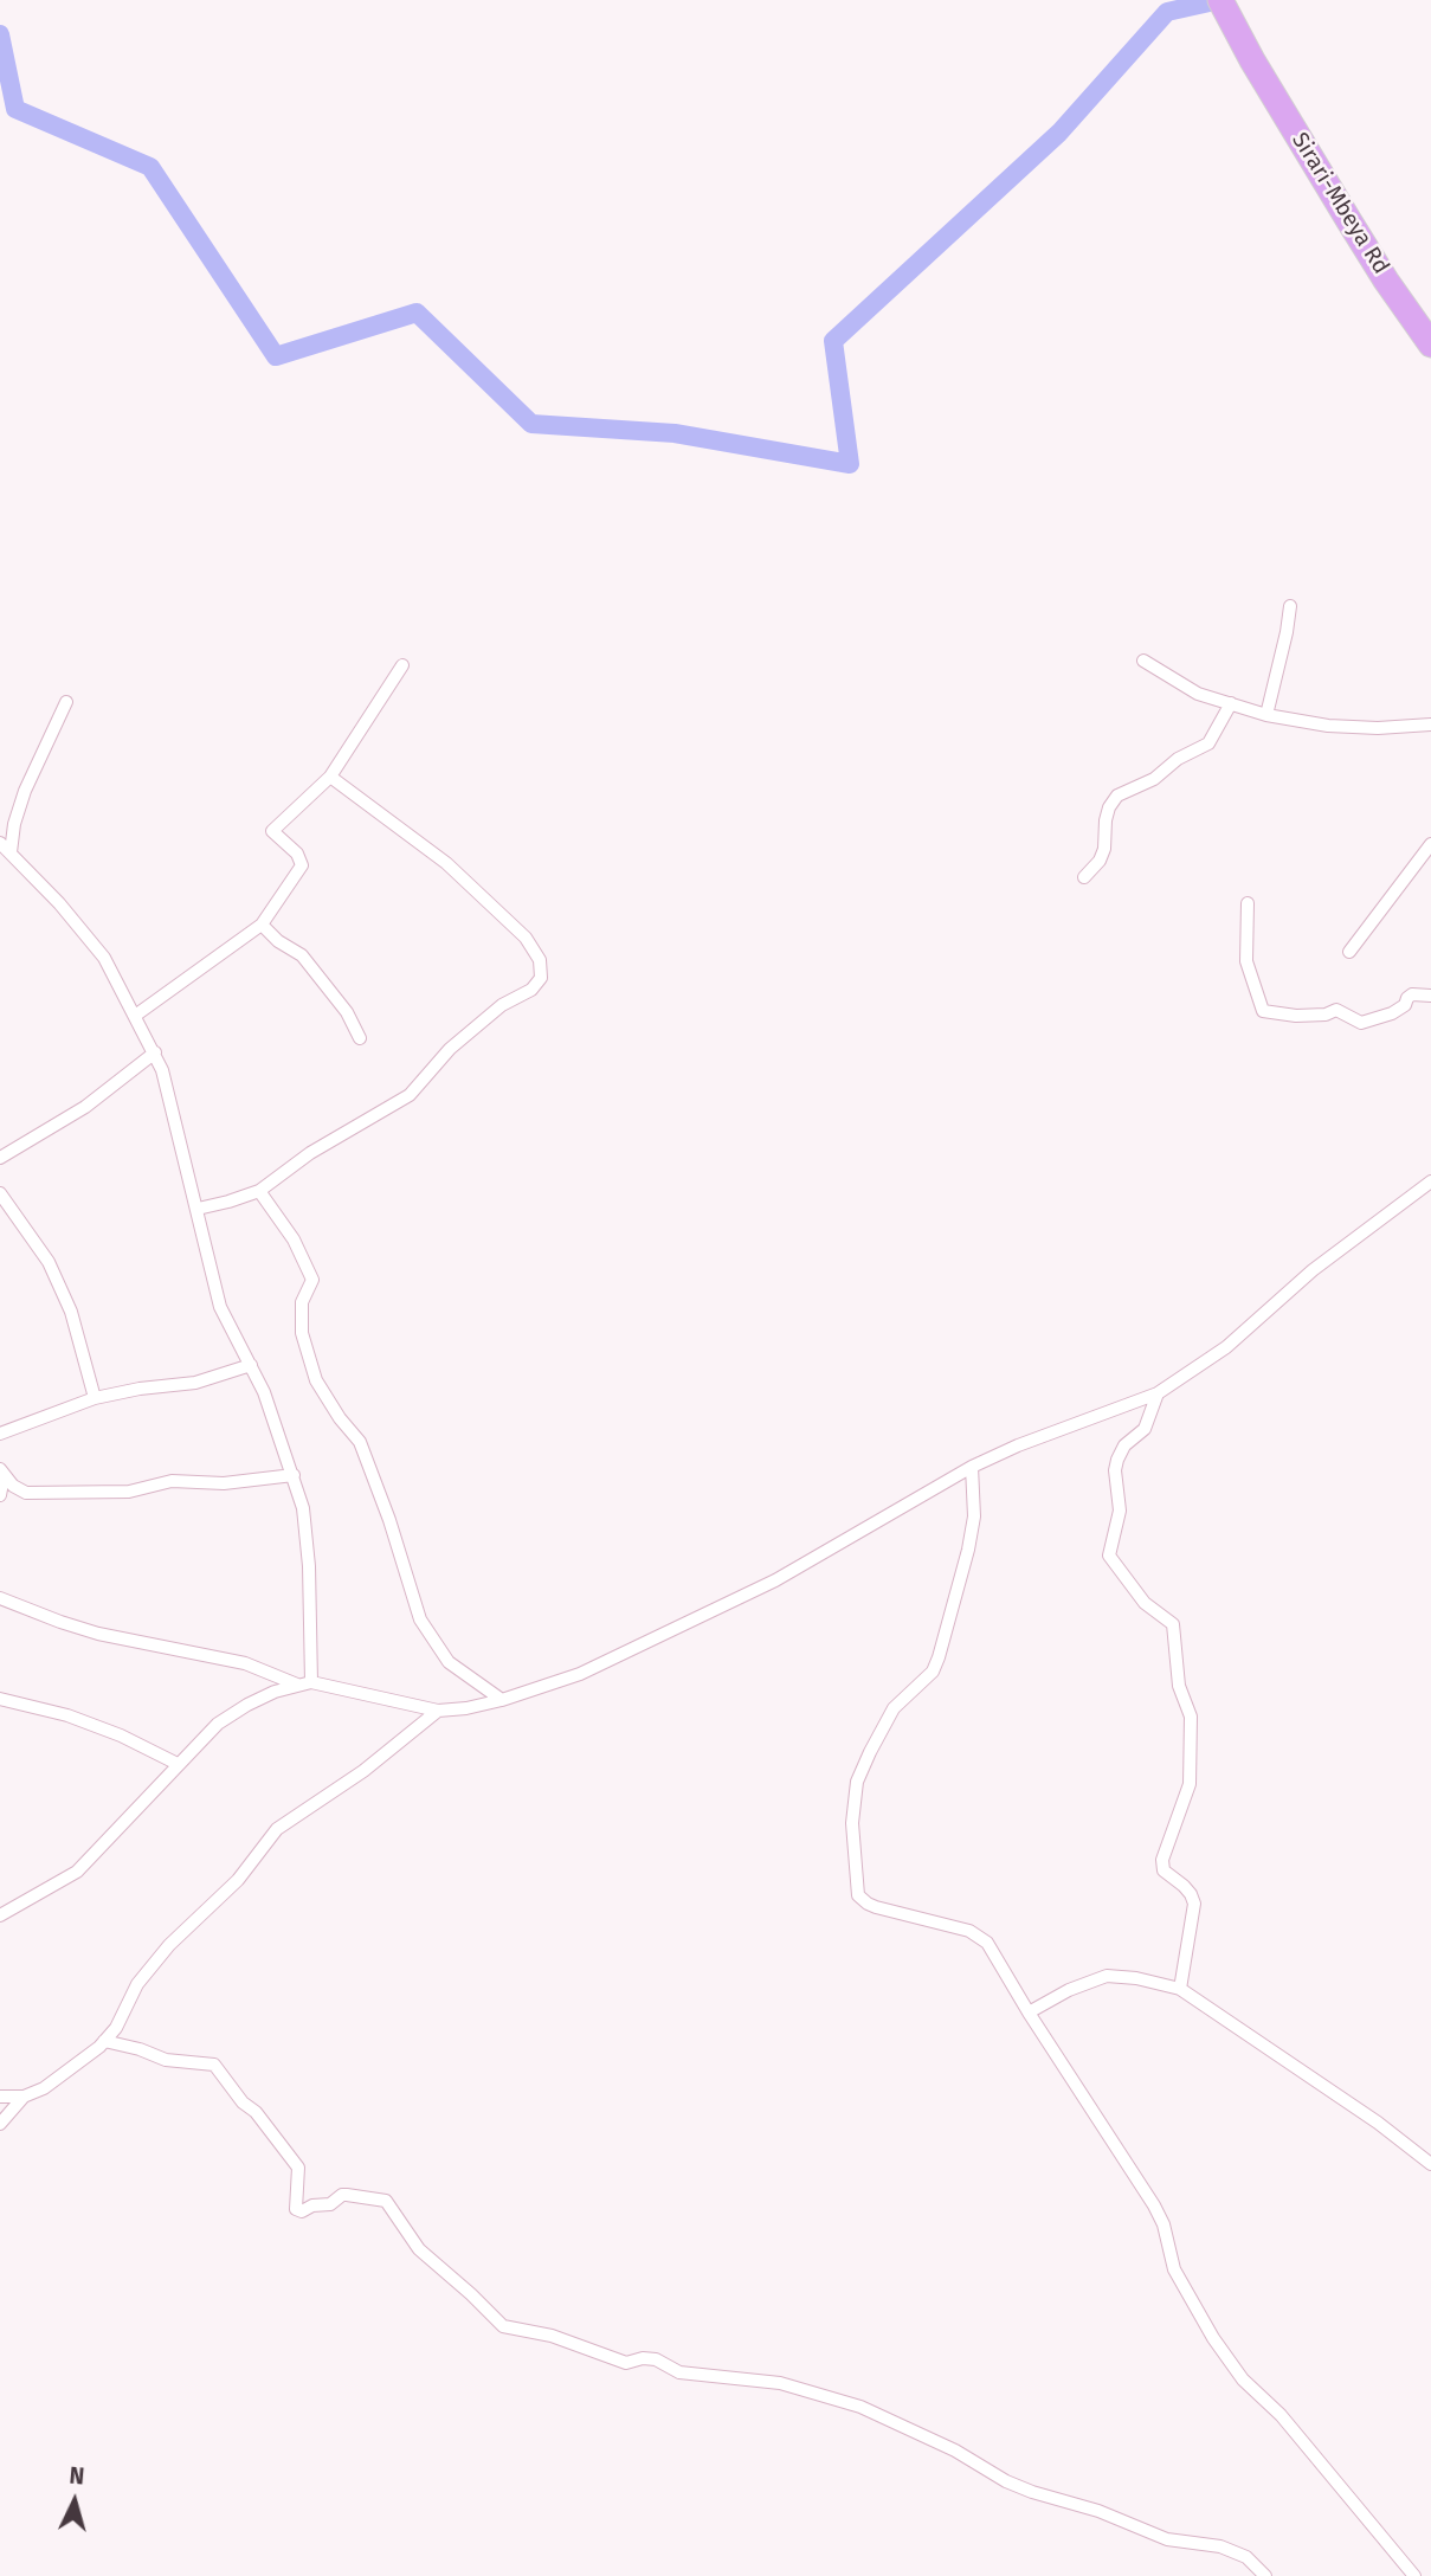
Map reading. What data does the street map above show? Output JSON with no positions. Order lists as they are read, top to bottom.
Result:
{
  "streets": {
    "highway": ["Sirari-Mbeya Rd"]
  },
  "north": "top"
}
